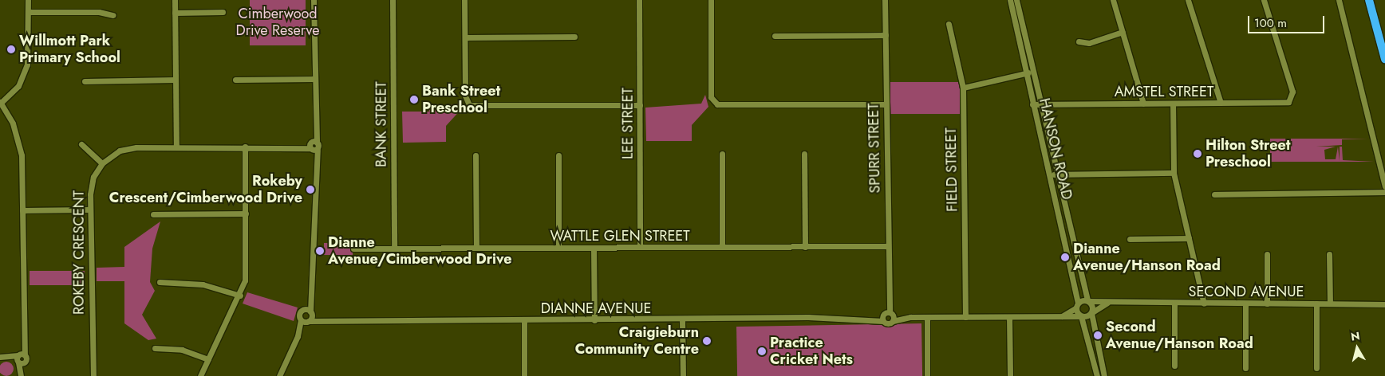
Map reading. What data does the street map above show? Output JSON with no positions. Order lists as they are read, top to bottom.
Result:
{
  "streets": {
    "street": [
      "AMSTEL STREET",
      "LEE STREET",
      "BANK STREET",
      "SPURR STREET",
      "HANSON ROAD",
      "FIELD STREET",
      "WATTLE GLEN STREET",
      "ROKEBY CRESCENT",
      "SECOND AVENUE",
      "DIANNE AVENUE"
    ]
  },
  "crossings": [
    ["AMSTEL STREET", "HANSON ROAD"],
    ["LEE STREET", "WATTLE GLEN STREET"],
    ["BANK STREET", "WATTLE GLEN STREET"],
    ["SPURR STREET", "WATTLE GLEN STREET"],
    ["SPURR STREET", "DIANNE AVENUE"],
    ["HANSON ROAD", "SECOND AVENUE"],
    ["HANSON ROAD", "DIANNE AVENUE"],
    ["FIELD STREET", "DIANNE AVENUE"],
    ["SECOND AVENUE", "DIANNE AVENUE"]
  ],
  "parks": ["Cimberwood Drive Reserve"],
  "places": [
    "Willmott Park Primary School",
    "Bank Street Preschool",
    "Hilton Street Preschool",
    "Rokeby Crescent/Cimberwood Drive",
    "Dianne Avenue/Cimberwood Drive",
    "Dianne Avenue/Hanson Road",
    "Second Avenue/Hanson Road",
    "Craigieburn Community Centre",
    "Practice Cricket Nets"
  ],
  "scale_bar": "100 m",
  "north": "top"
}
